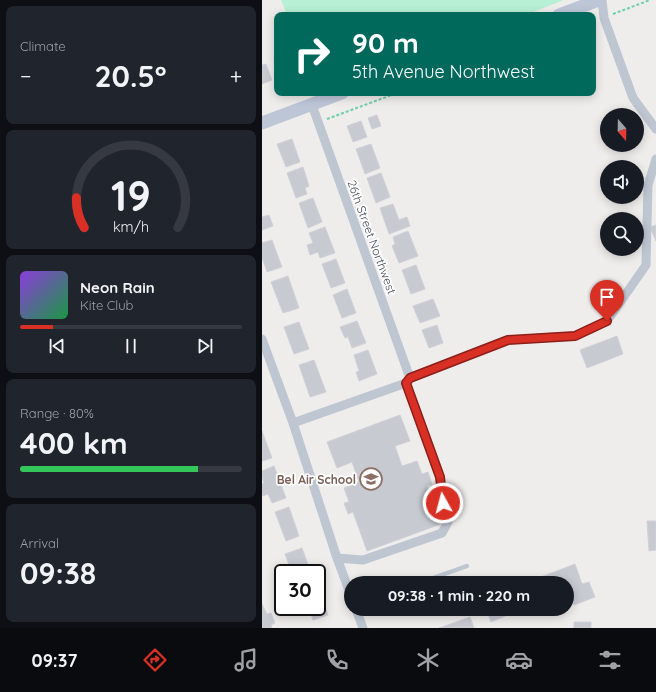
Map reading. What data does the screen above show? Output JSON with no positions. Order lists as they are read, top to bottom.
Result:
{
  "streets": {
    "street": ["26th Street Northwest"]
  },
  "places": {
    "school or university": ["Bel Air School"]
  },
  "north": "bottom",
  "page": {
    "tile": [
      "Climate",
      ["Range · 80%", "400 km"],
      ["Arrival", "09:38"]
    ],
    "turn": ["90 m", "5th Avenue Northwest"],
    "heat": ["−", "20.5°", "+"],
    "song": ["Neon Rain", "Kite Club"],
    "limit": "30",
    "trip": "09:38 · 1 min · 220 m",
    "tabs": "09:37",
    "gauge": ["19", "km/h"]
  }
}
